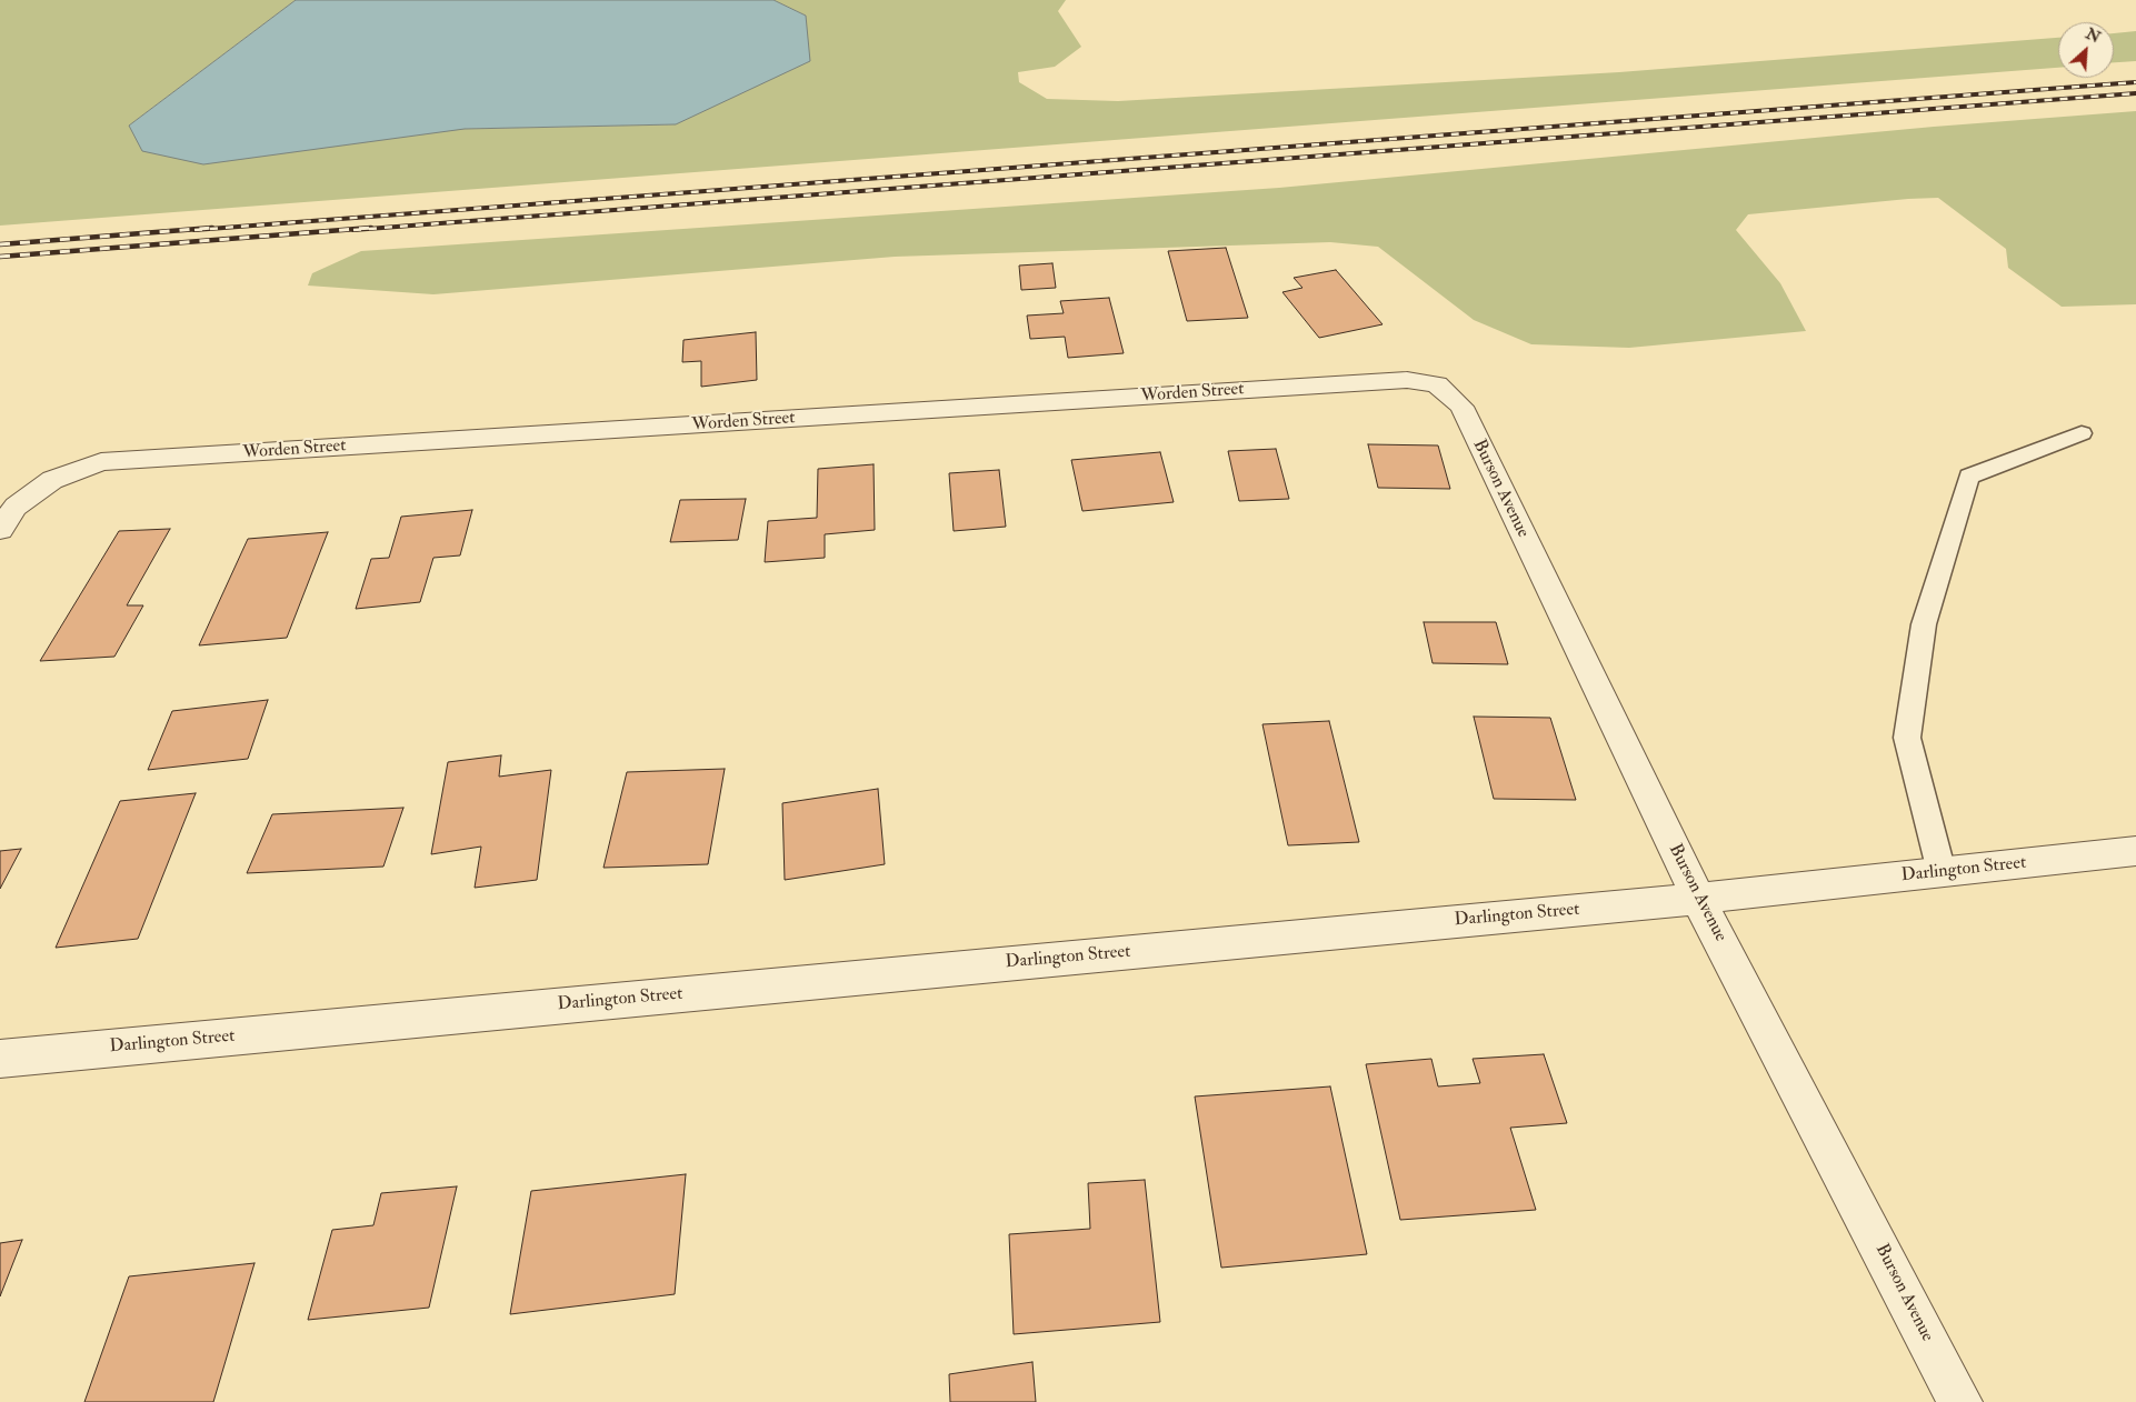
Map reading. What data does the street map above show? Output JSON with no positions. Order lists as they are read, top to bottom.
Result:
{
  "streets": {
    "street": ["Worden Street", "Burson Avenue", "Darlington Street"]
  },
  "crossings": [
    ["Worden Street", "Burson Avenue"],
    ["Burson Avenue", "Darlington Street"]
  ],
  "north": "top right"
}
